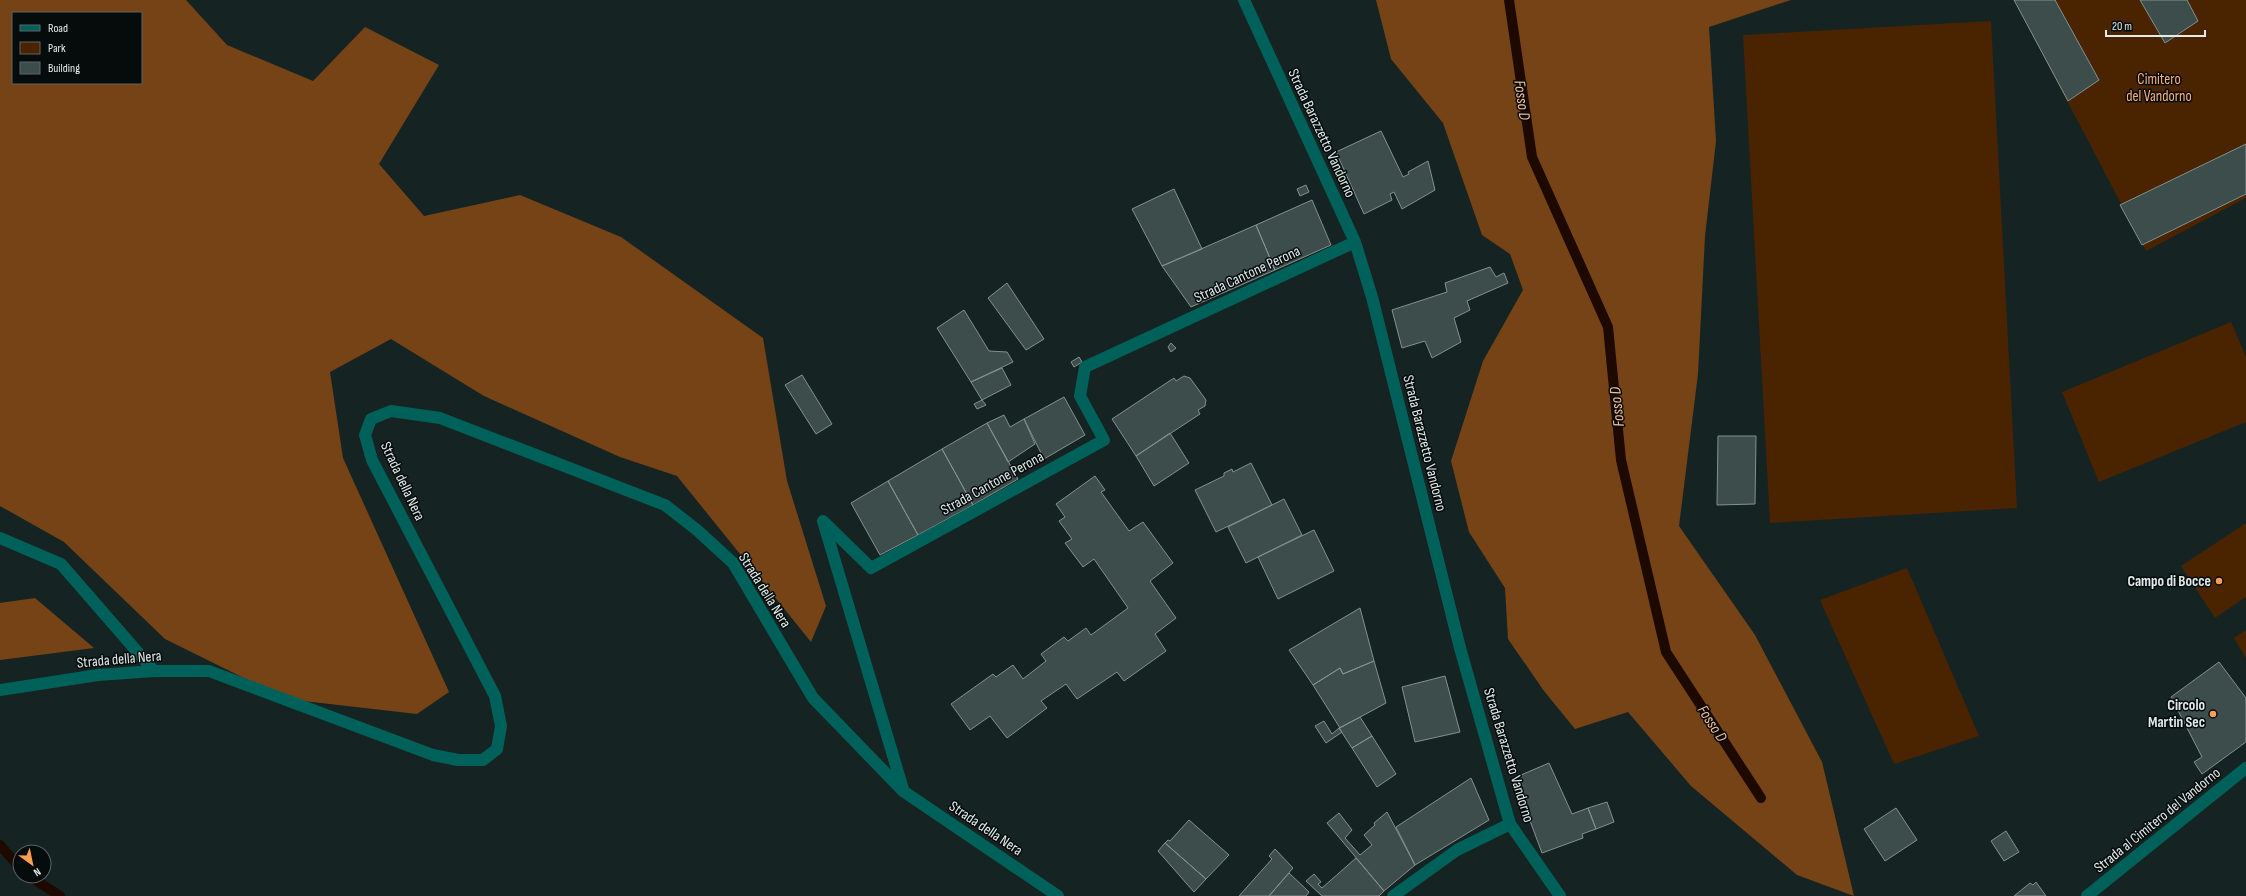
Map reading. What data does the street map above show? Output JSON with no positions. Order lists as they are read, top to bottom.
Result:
{
  "streets": {
    "street": [
      "Strada Barazzetto Vandorno",
      "Strada Cantone Perona",
      "Strada della Nera",
      "Strada al Cimitero del Vandorno"
    ]
  },
  "crossings": [
    ["Strada Barazzetto Vandorno", "Strada Cantone Perona"],
    ["Strada Cantone Perona", "Strada della Nera"]
  ],
  "water": ["Fosso D"],
  "parks": ["Cimitero del Vandorno"],
  "places": ["Campo di Bocce", "Circolo Martin Sec"],
  "legend": ["Road", "Park", "Building"],
  "scale_bar": "20 m",
  "north": "bottom right"
}
